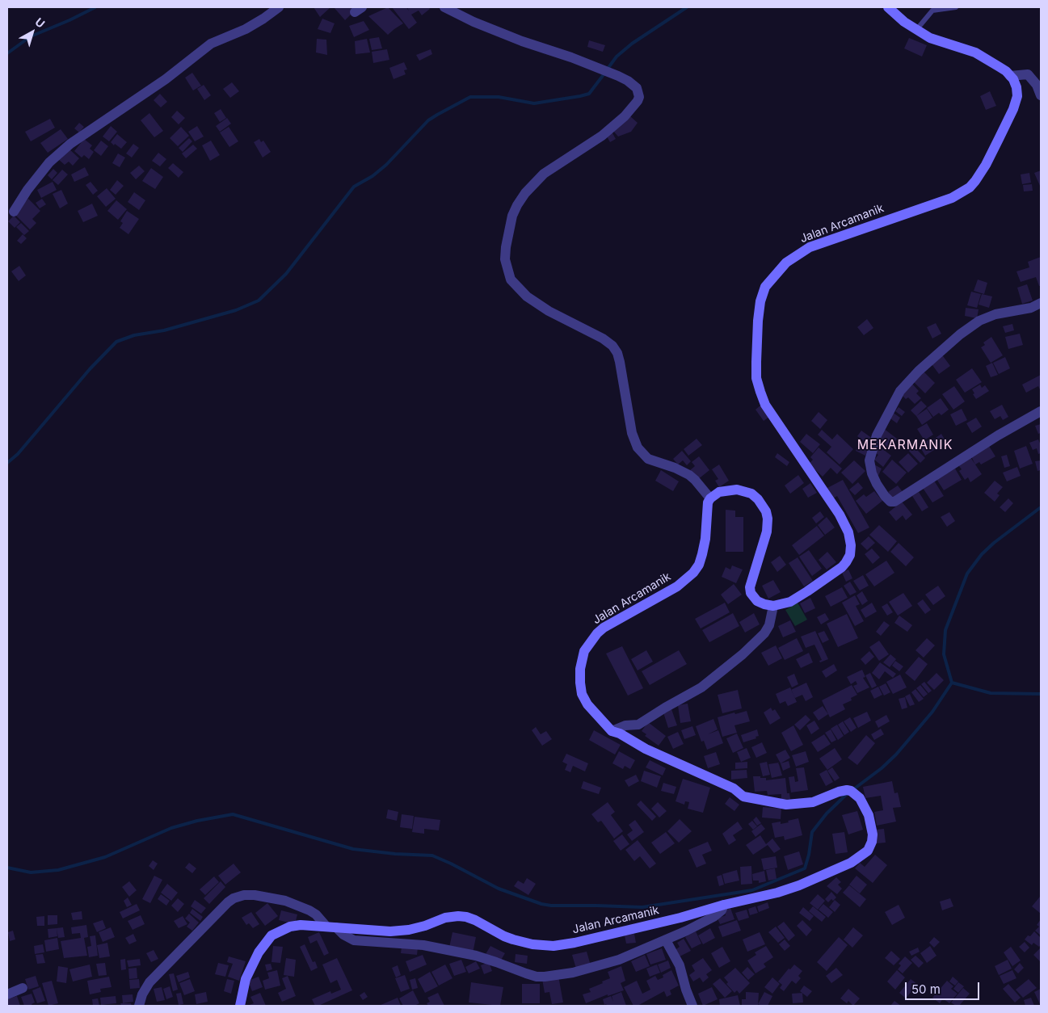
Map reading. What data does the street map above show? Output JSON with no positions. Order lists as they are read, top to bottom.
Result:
{
  "streets": {
    "street": ["Jalan Arcamanik"]
  },
  "districts": ["MEKARMANIK"],
  "scale_bar": "50 m",
  "north": "top right"
}
